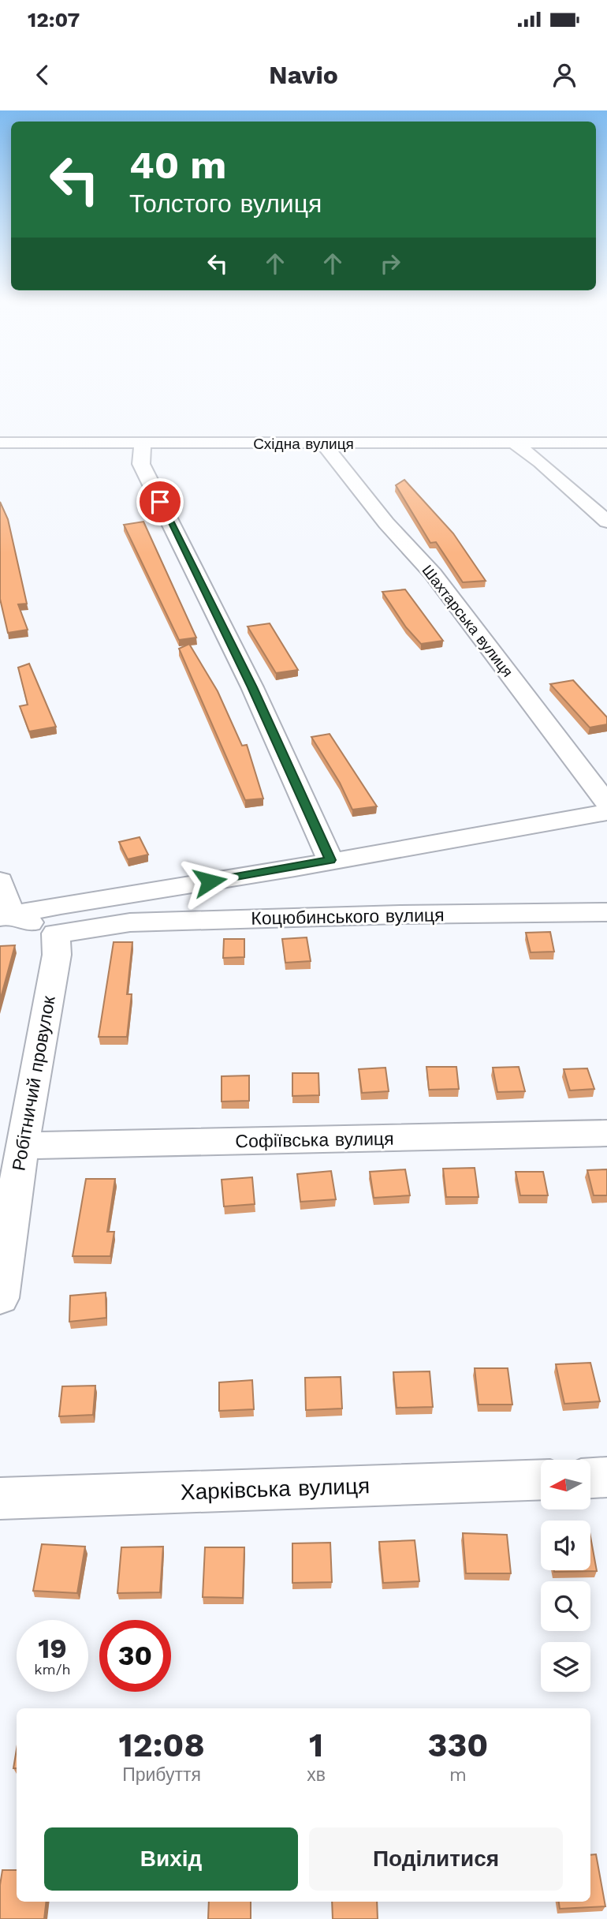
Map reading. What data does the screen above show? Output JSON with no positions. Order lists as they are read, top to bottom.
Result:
{
  "streets": {
    "street": [
      "Східна вулиця",
      "Шахтарська вулиця",
      "Коцюбинського вулиця",
      "Робітничий провулок",
      "Софіївська вулиця",
      "Харківська вулиця"
    ]
  },
  "crossings": [
    ["Східна вулиця", "Шахтарська вулиця"],
    ["Коцюбинського вулиця", "Робітничий провулок"],
    ["Робітничий провулок", "Софіївська вулиця"]
  ],
  "north": "left",
  "page": {
    "status": "12:07",
    "header": "Navio",
    "turn": ["40 m", "Толстого вулиця"],
    "speed": "19 km/h",
    "limit": "30",
    "eta": [
      "12:08",
      "Прибуття",
      "1",
      "хв",
      "330",
      "m"
    ],
    "buttons": ["Вихід", "Поділитися"]
  }
}
